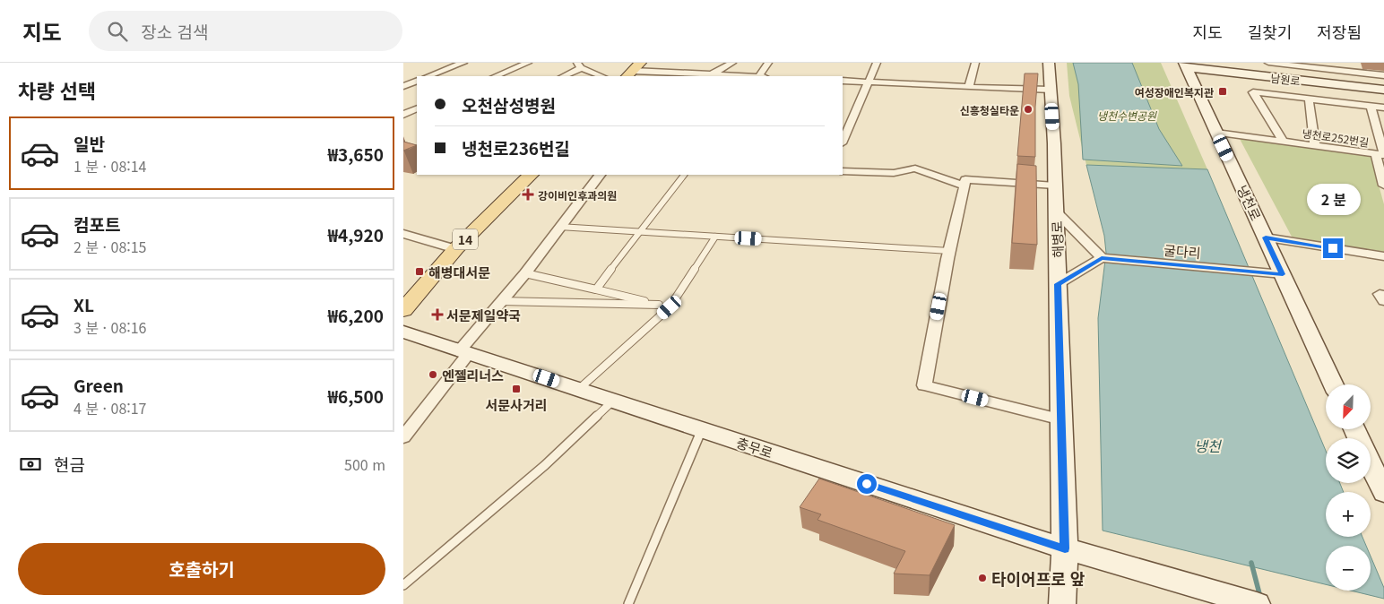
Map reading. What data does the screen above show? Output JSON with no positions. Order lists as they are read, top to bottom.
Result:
{
  "streets": {
    "main road": [
      "남원로",
      "냉천로",
      "14",
      "해병로",
      "충무로"
    ],
    "street": ["냉천로252번길", "굴다리"]
  },
  "crossings": [
    ["남원로", "냉천로"],
    ["냉천로252번길", "냉천로"],
    ["냉천로", "굴다리"],
    ["해병로", "충무로"]
  ],
  "water": ["냉천"],
  "parks": ["냉천수변공원"],
  "places": {
    "transit": ["여성장애인복지관", "해병대서문", "서문사거리"],
    "other": ["신흥청실타운", "엔젤리너스", "타이어프로 앞"],
    "health": ["강이비인후과의원", "서문제일약국"]
  },
  "north": "bottom left",
  "page": {
    "header": "지도",
    "search": "장소 검색",
    "nav": ["지도", "길찾기", "저장됨"],
    "heading": "차량 선택",
    "banner": ["오천삼성병원", "냉천로236번길"],
    "list": [
      {
        "name": "일반",
        "note": "1 분 · 08:14",
        "value": "₩3,650"
      },
      {
        "name": "컴포트",
        "note": "2 분 · 08:15",
        "value": "₩4,920"
      },
      {
        "name": "XL",
        "note": "3 분 · 08:16",
        "value": "₩6,200"
      },
      {
        "name": "Green",
        "note": "4 분 · 08:17",
        "value": "₩6,500"
      }
    ],
    "bubble": "2 분",
    "map_buttons": ["+", "−"],
    "pay": ["현금", "500 m"],
    "buttons": "호출하기"
  }
}
